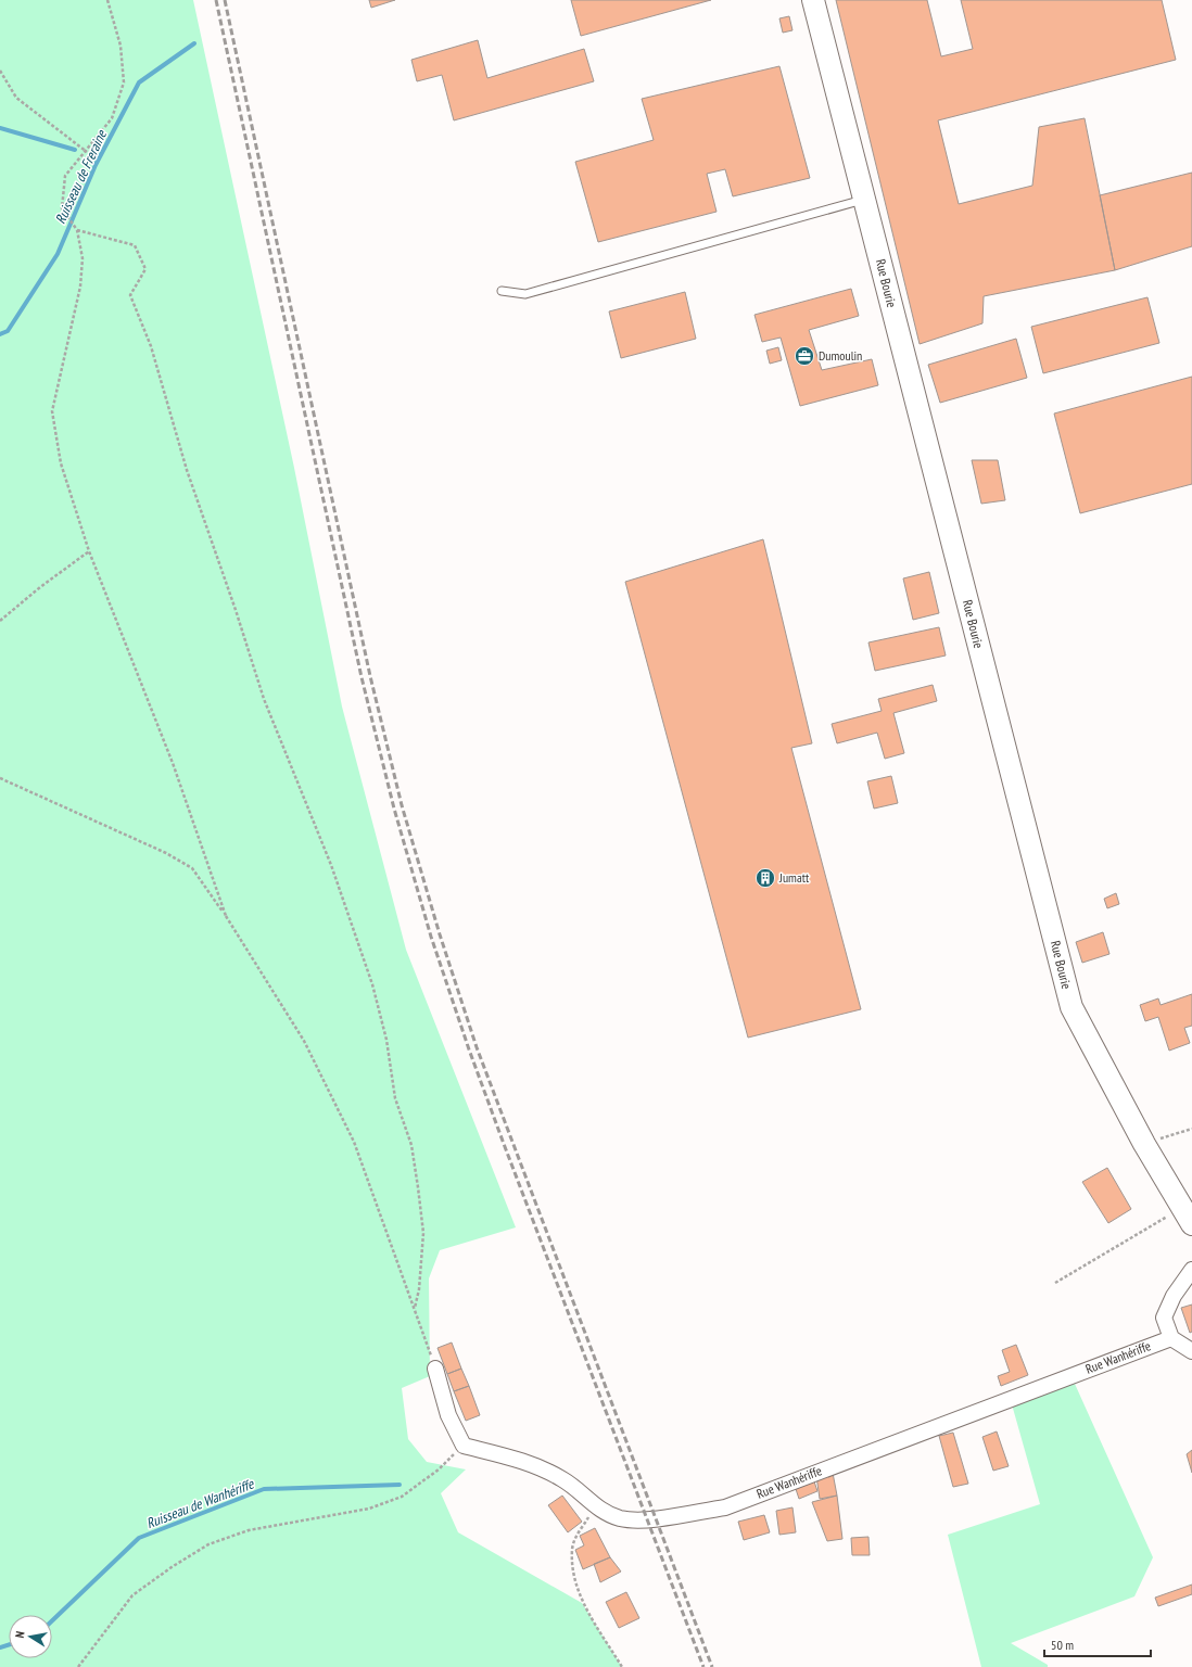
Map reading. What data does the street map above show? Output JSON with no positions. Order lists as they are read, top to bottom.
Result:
{
  "streets": {
    "main road": ["Rue Bourie"],
    "street": ["Rue Wanhériffe"]
  },
  "water": ["Ruisseau de Freraine", "Ruisseau de Wanhériffe"],
  "places": {
    "office": ["Dumoulin"],
    "building": ["Jumatt"]
  },
  "scale_bar": "50 m",
  "north": "left"
}
